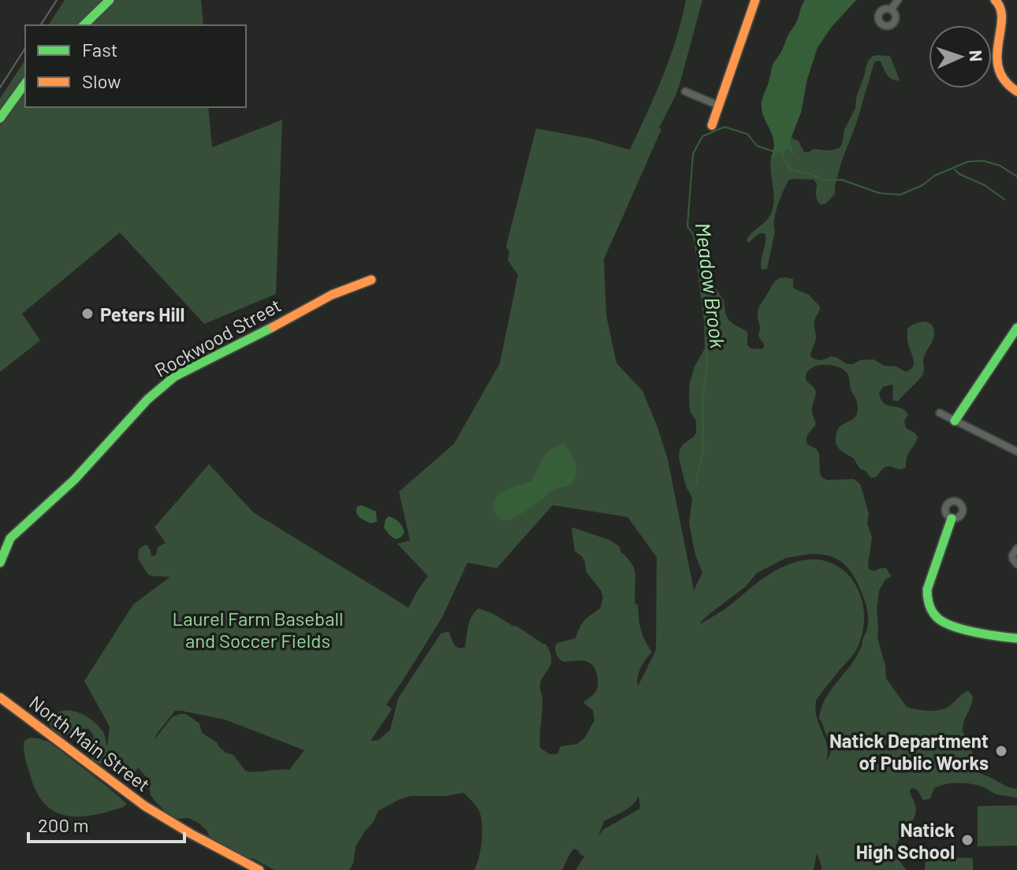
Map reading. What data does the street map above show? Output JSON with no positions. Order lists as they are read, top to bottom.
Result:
{
  "streets": {
    "street": ["Rockwood Street", "North Main Street"]
  },
  "water": ["Meadow Brook"],
  "parks": ["Laurel Farm Baseball and Soccer Fields"],
  "places": ["Peters Hill", "Natick Department of Public Works", "Natick High School"],
  "legend": ["Fast", "Slow"],
  "scale_bar": "200 m",
  "north": "right"
}
